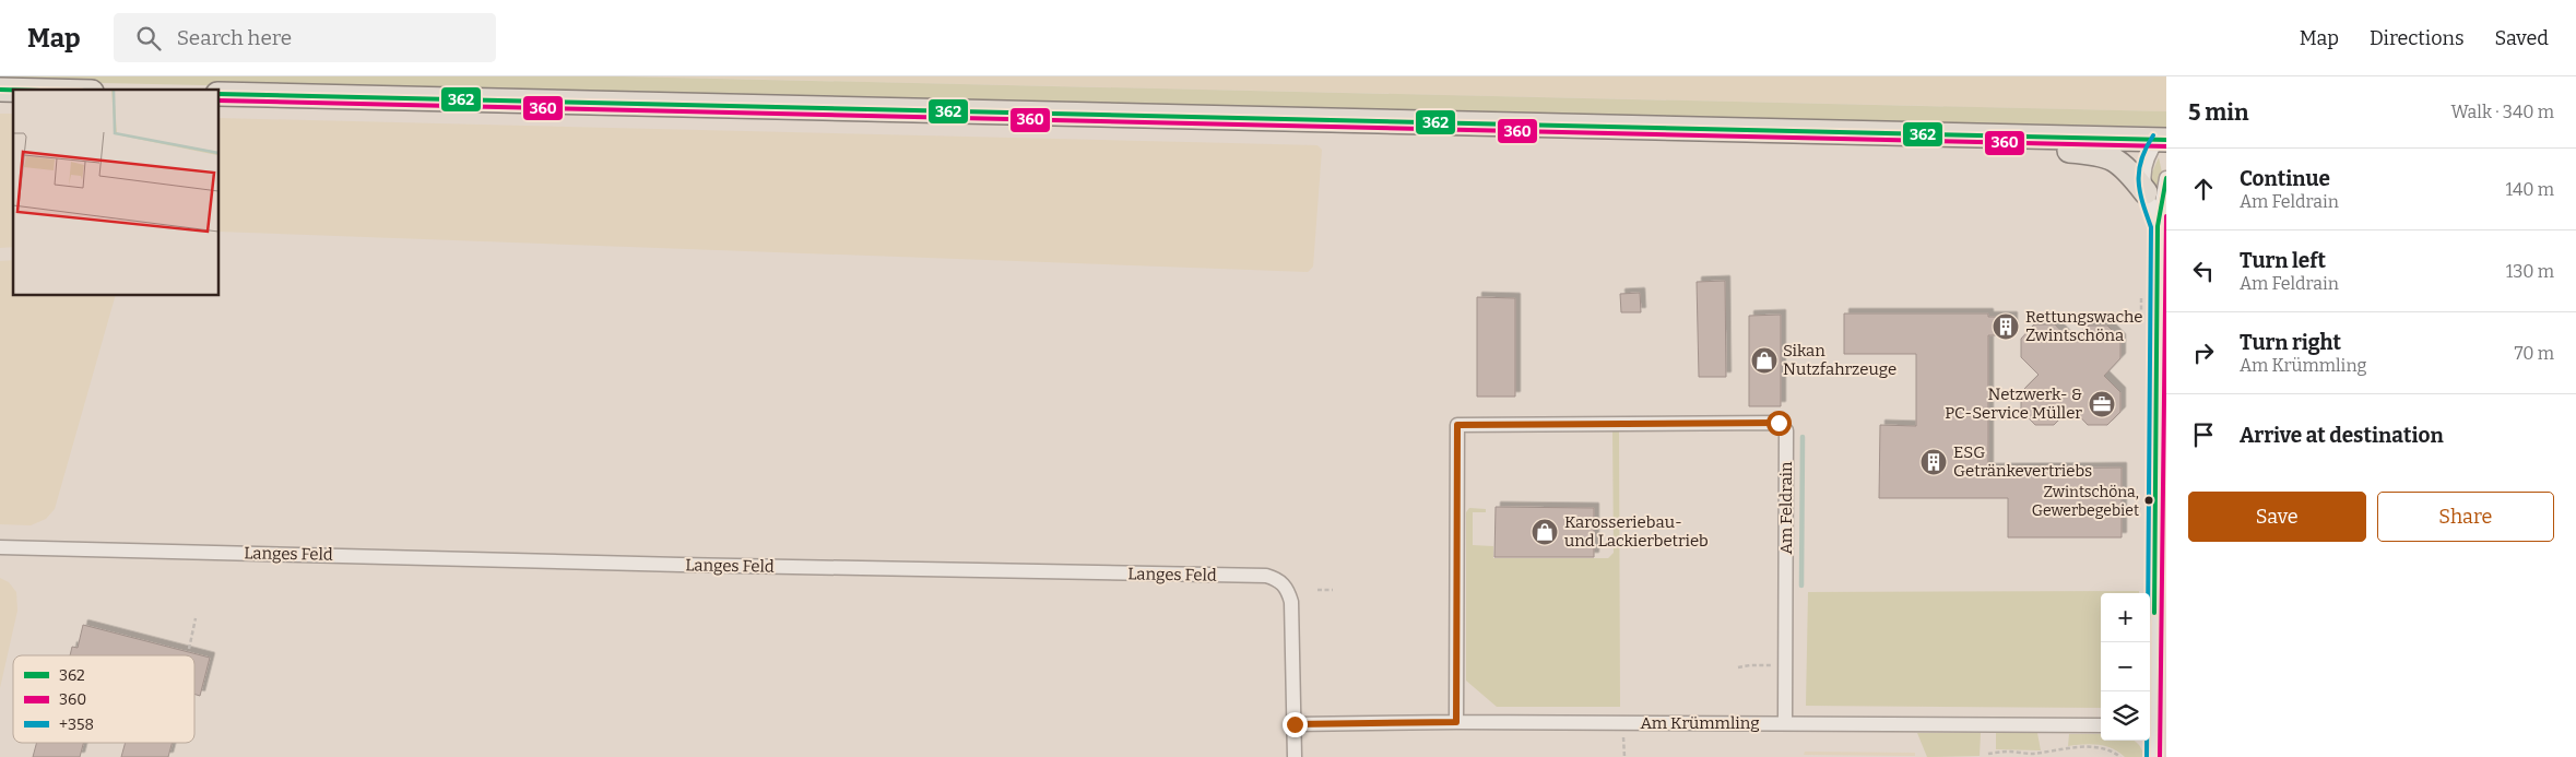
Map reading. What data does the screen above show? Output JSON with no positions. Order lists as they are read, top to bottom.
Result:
{
  "streets": {
    "street": ["Am Feldrain", "Langes Feld", "Am Krümmling"]
  },
  "crossings": [
    ["Am Feldrain", "Am Krümmling"],
    ["Langes Feld", "Am Krümmling"]
  ],
  "places": {
    "building": ["Rettungswache Zwintschöna", "ESG Getränkevertriebs"],
    "shop": ["Sikan Nutzfahrzeuge", "Karosseriebau- und Lackierbetrieb"],
    "office": ["Netzwerk- & PC-Service Müller"],
    "other": ["Zwintschöna, Gewerbegebiet"]
  },
  "lines": ["transit line 362", "transit line 360", "transit line +358"],
  "legend": ["362", "360", "+358"],
  "page": {
    "header": "Map",
    "search": "Search here",
    "nav": ["Map", "Directions", "Saved"],
    "heading": ["5 min", "Walk · 340 m"],
    "list": [
      ["Continue", "Am Feldrain", "140 m"],
      ["Turn left", "Am Feldrain", "130 m"],
      ["Turn right", "Am Krümmling", "70 m"],
      "Arrive at destination"
    ],
    "buttons": ["Save", "Share"],
    "map_buttons": ["+", "−"]
  }
}
